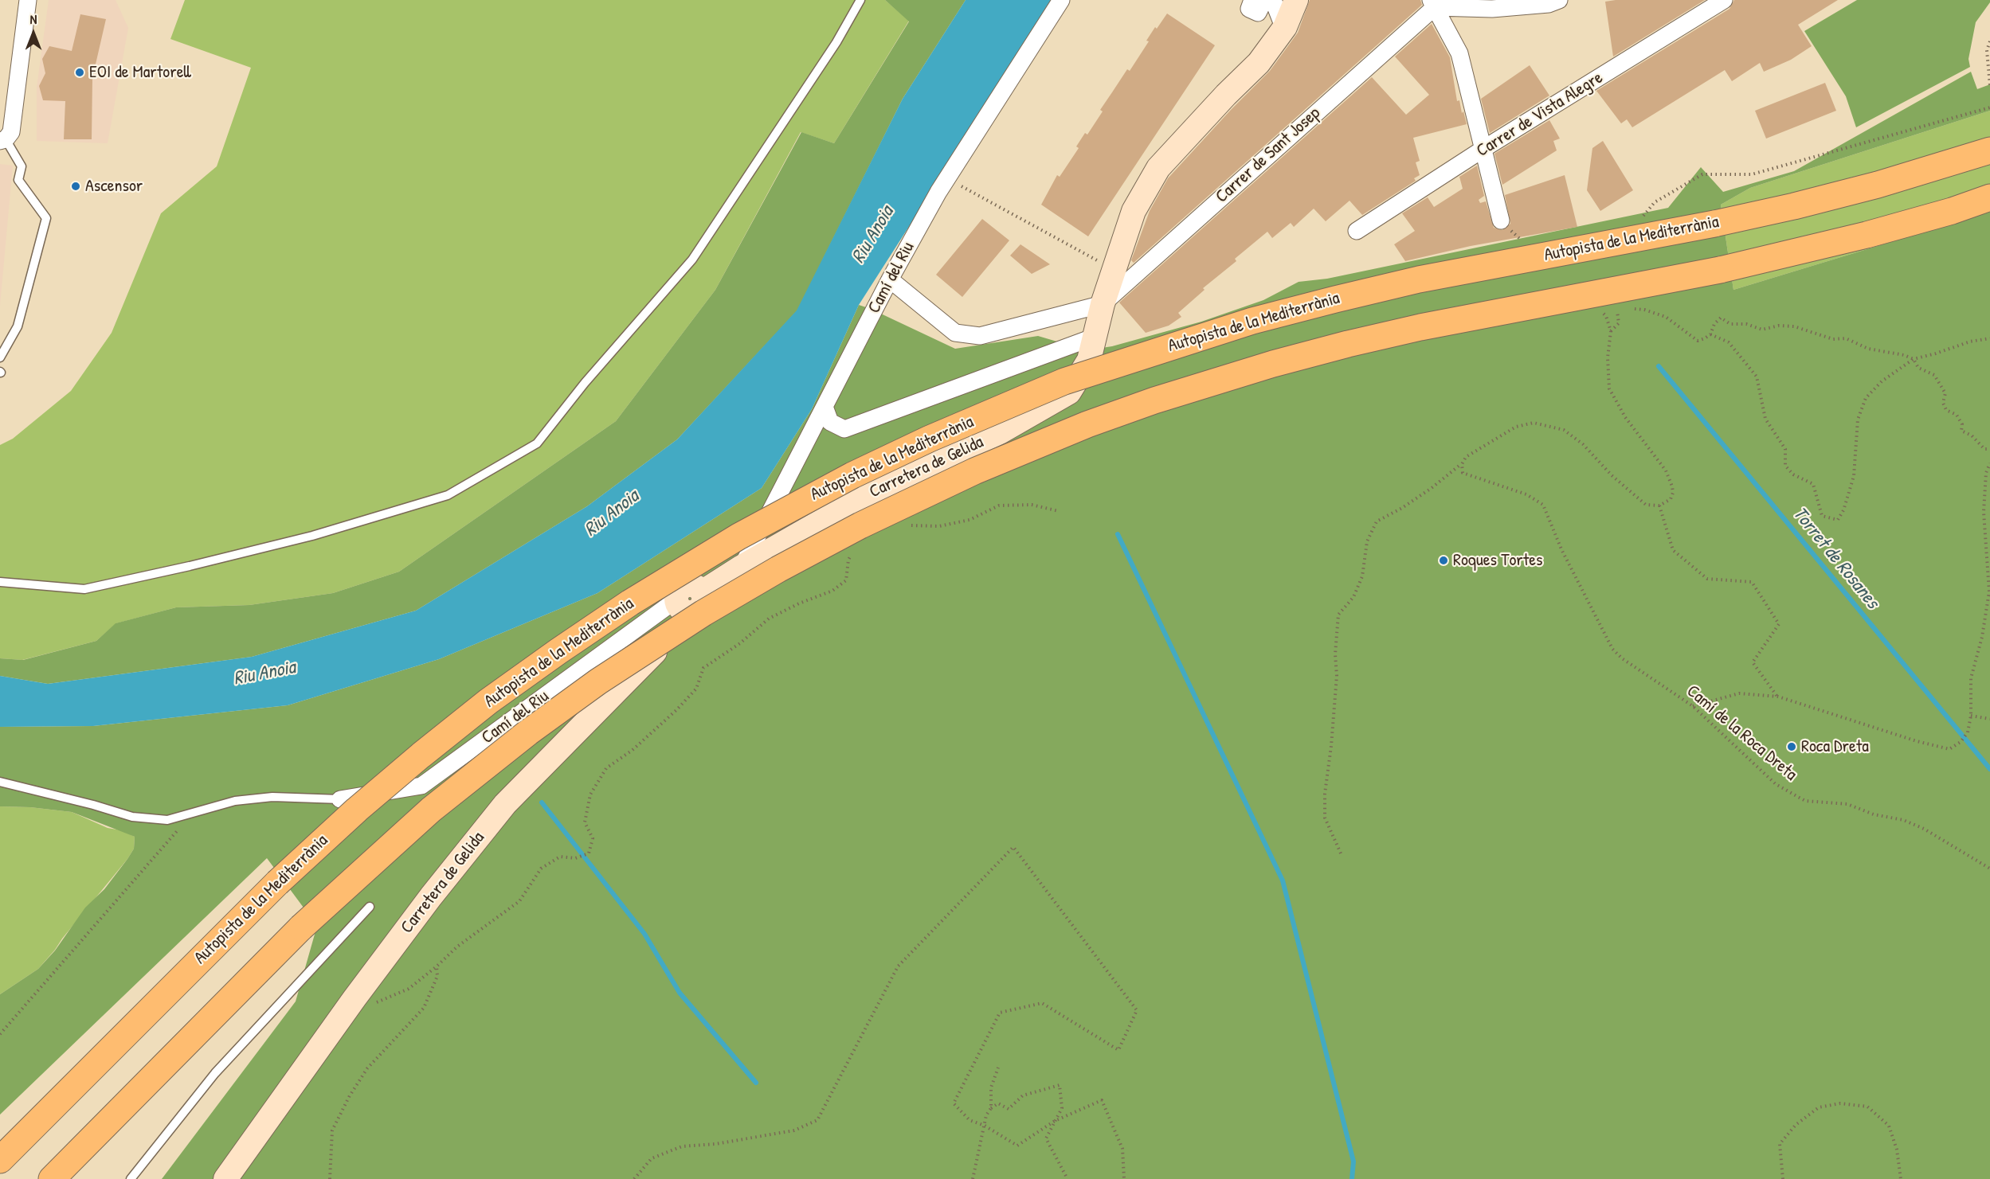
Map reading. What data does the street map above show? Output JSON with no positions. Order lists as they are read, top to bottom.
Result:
{
  "streets": {
    "highway": ["Autopista de la Mediterrània"],
    "street": [
      "Carrer de Vista Alegre",
      "Carrer de Sant Josep",
      "Camí del Riu",
      "Carretera de Gelida"
    ],
    "path": ["Camí de la Roca Dreta"]
  },
  "crossings": [
    ["Carrer de Sant Josep", "Carretera de Gelida"],
    ["Camí del Riu", "Carretera de Gelida"]
  ],
  "water": ["Riu Anoia", "Torret de Rosanes"],
  "places": [
    "EOI de Martorell",
    "Ascensor",
    "Roques Tortes",
    "Roca Dreta"
  ],
  "north": "top"
}
